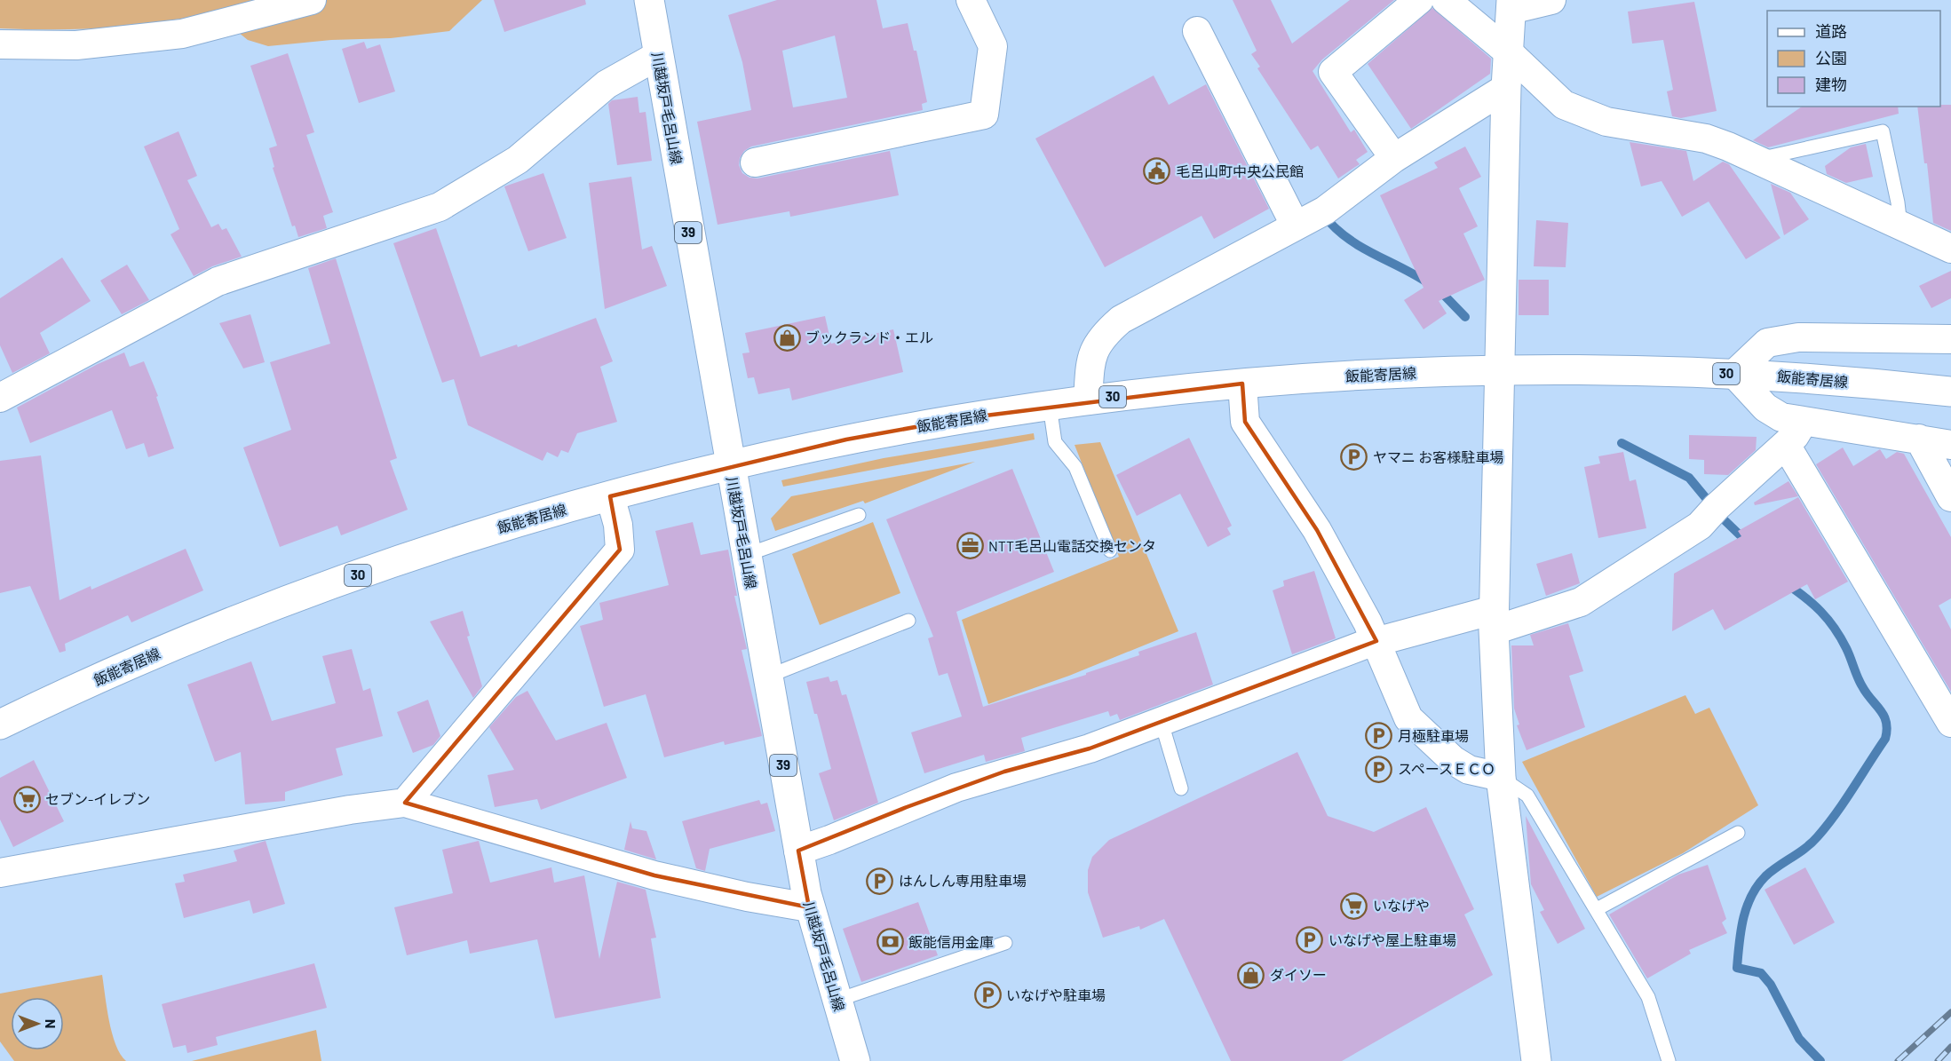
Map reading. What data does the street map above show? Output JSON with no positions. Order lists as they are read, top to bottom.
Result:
{
  "streets": {
    "main road": [
      "川越坂戸毛呂山線",
      "39",
      "30",
      "飯能寄居線"
    ]
  },
  "crossings": [
    ["川越坂戸毛呂山線", "飯能寄居線"]
  ],
  "places": {
    "public building": ["毛呂山町中央公民館"],
    "shop": ["ブックランド・エル", "ダイソー"],
    "parking": [
      "ヤマニ お客様駐車場",
      "月極駐車場",
      "スペースＥＣＯ",
      "はんしん専用駐車場",
      "いなげや屋上駐車場",
      "いなげや駐車場"
    ],
    "office": ["NTT毛呂山電話交換センタ"],
    "supermarket": ["セブン-イレブン", "いなげや"],
    "bank": ["飯能信用金庫"]
  },
  "legend": ["道路", "公園", "建物"],
  "north": "right"
}
